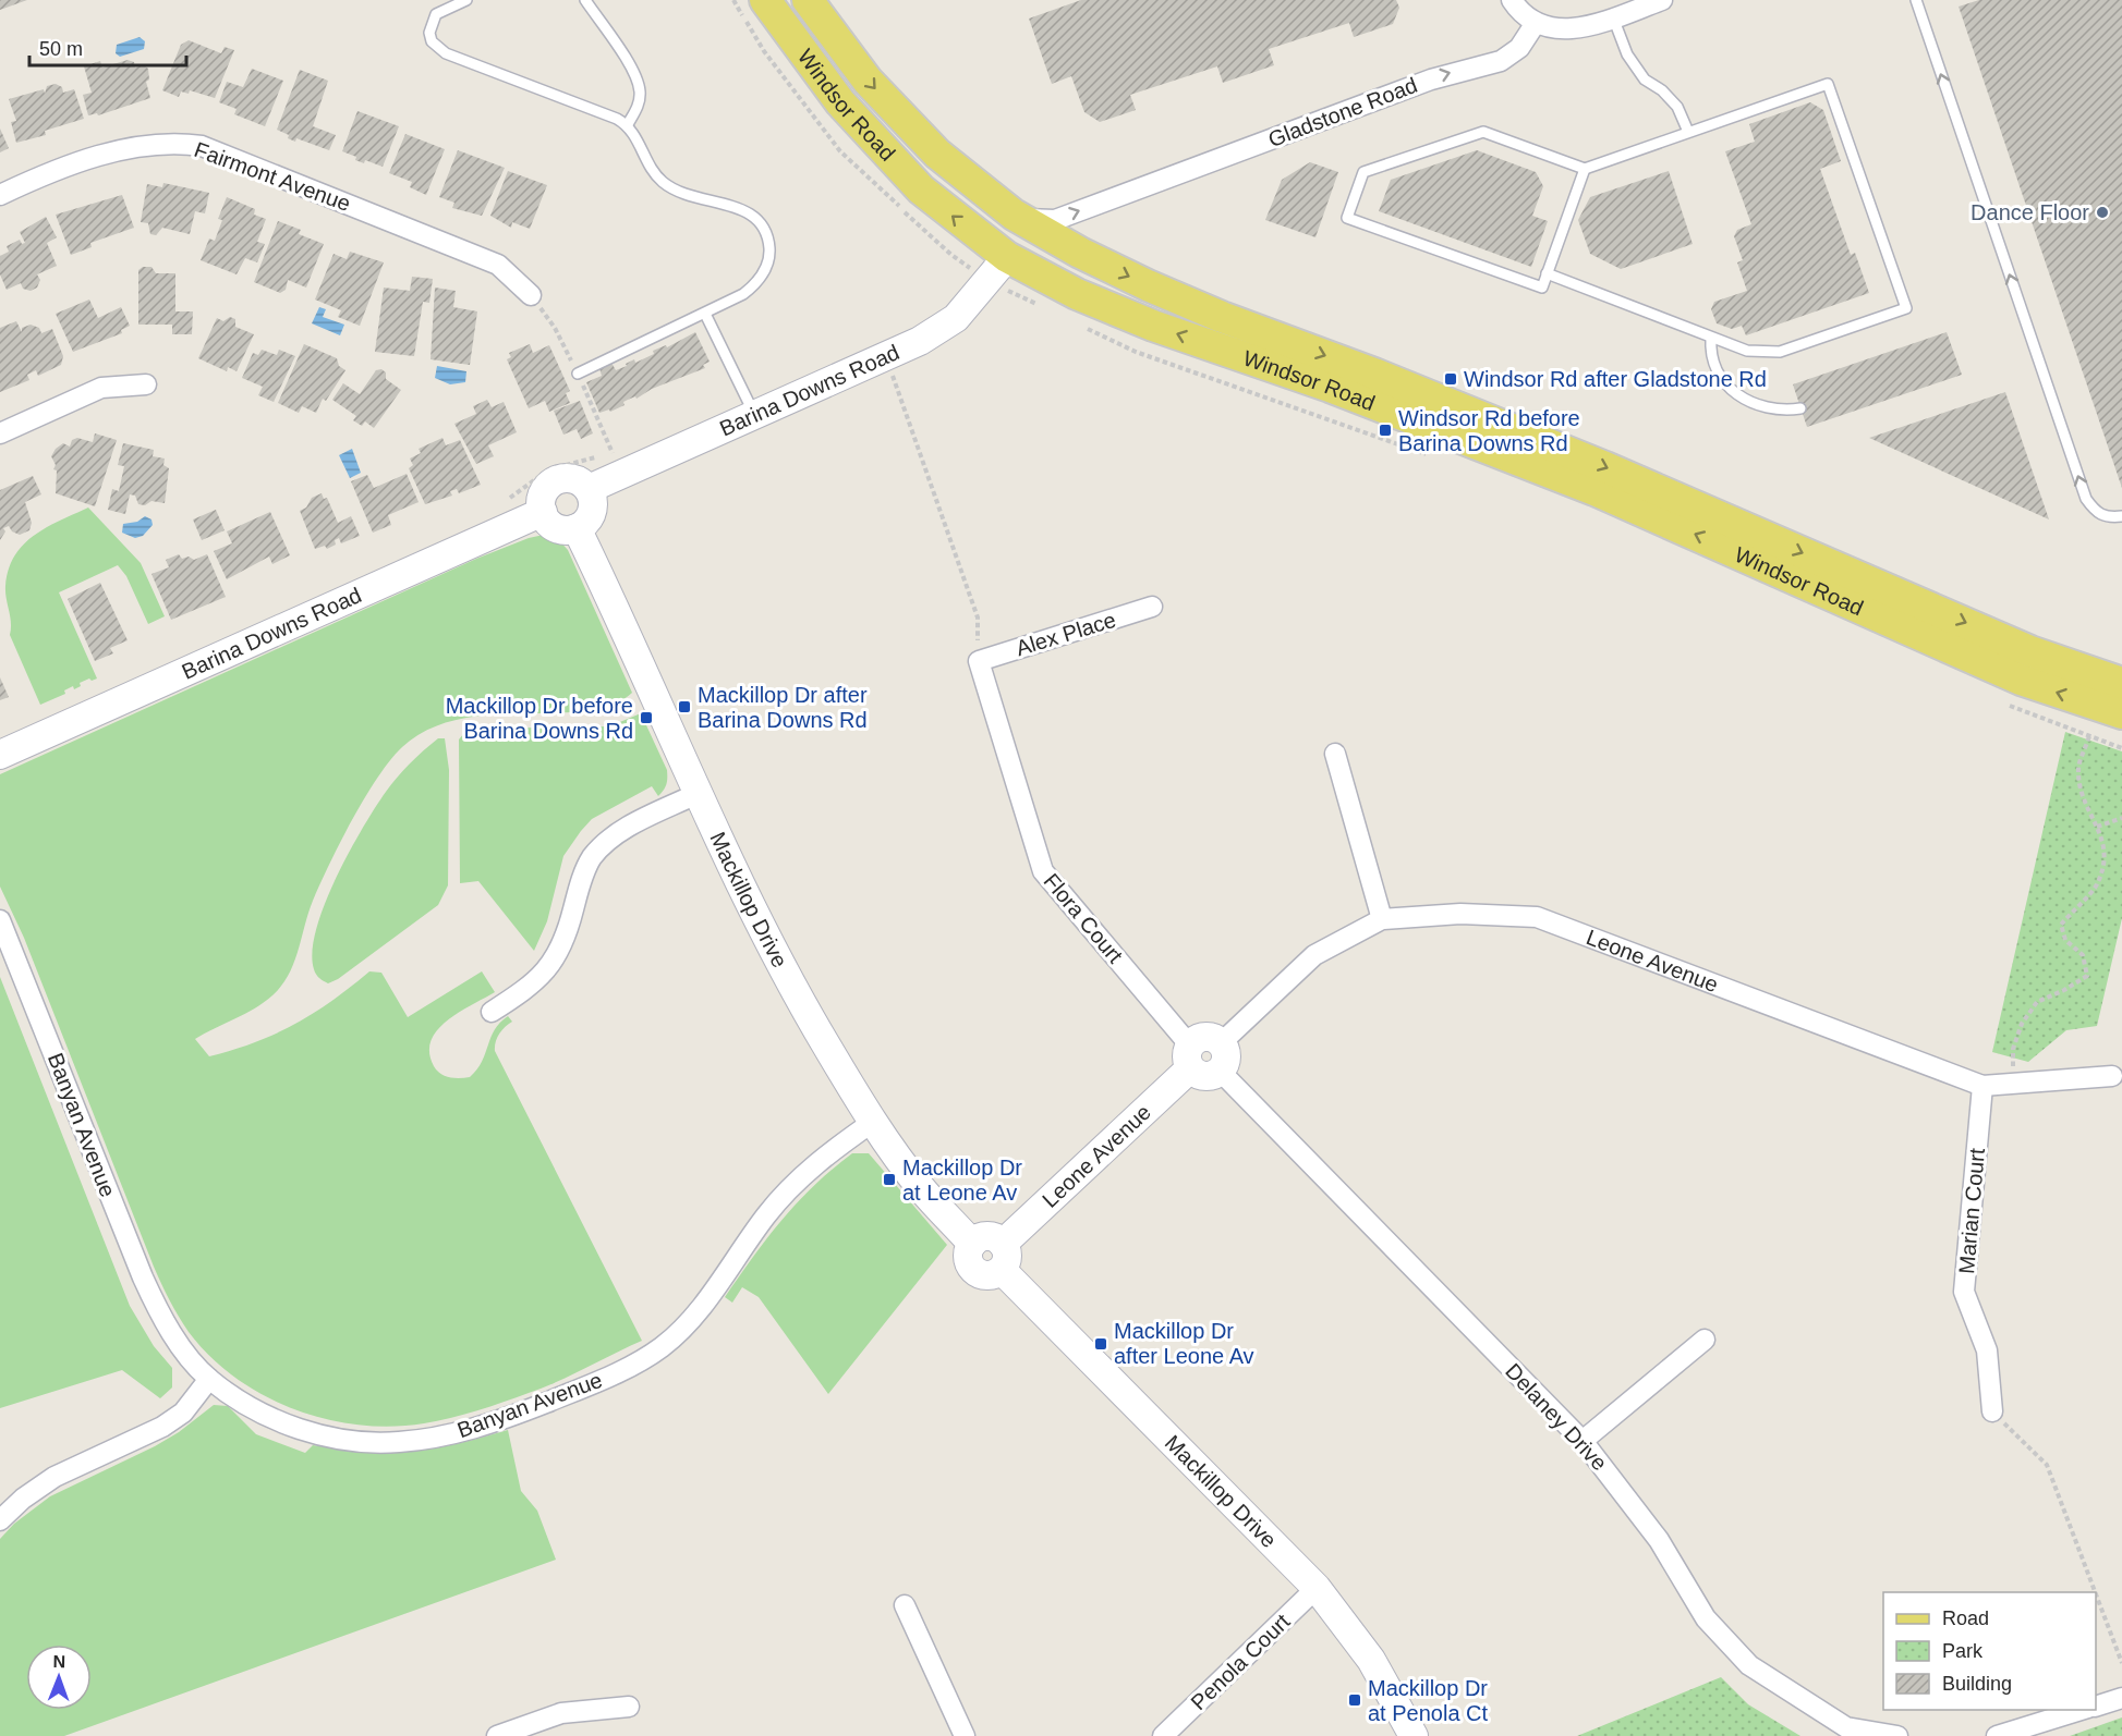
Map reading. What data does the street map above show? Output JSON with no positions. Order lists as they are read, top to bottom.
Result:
{
  "streets": {
    "main road": [
      "Windsor Road",
      "Barina Downs Road",
      "Mackillop Drive",
      "Leone Avenue"
    ],
    "street": [
      "Gladstone Road",
      "Fairmont Avenue",
      "Alex Place",
      "Flora Court",
      "Banyan Avenue",
      "Marian Court",
      "Delaney Drive",
      "Penola Court"
    ]
  },
  "crossings": [
    ["Windsor Road", "Gladstone Road"],
    ["Windsor Road", "Barina Downs Road"],
    ["Barina Downs Road", "Mackillop Drive"],
    ["Alex Place", "Flora Court"],
    ["Mackillop Drive", "Leone Avenue"],
    ["Mackillop Drive", "Banyan Avenue"],
    ["Mackillop Drive", "Penola Court"],
    ["Flora Court", "Leone Avenue"],
    ["Leone Avenue", "Marian Court"],
    ["Leone Avenue", "Delaney Drive"]
  ],
  "one_way": ["Gladstone Road"],
  "places": {
    "other": ["Dance Floor"],
    "transit": [
      "Windsor Rd after Gladstone Rd",
      "Windsor Rd before Barina Downs Rd",
      "Mackillop Dr after Barina Downs Rd",
      "Mackillop Dr before Barina Downs Rd",
      "Mackillop Dr at Leone Av",
      "Mackillop Dr after Leone Av",
      "Mackillop Dr at Penola Ct"
    ]
  },
  "legend": ["Road", "Park", "Building"],
  "scale_bar": "50 m",
  "north": "top"
}
